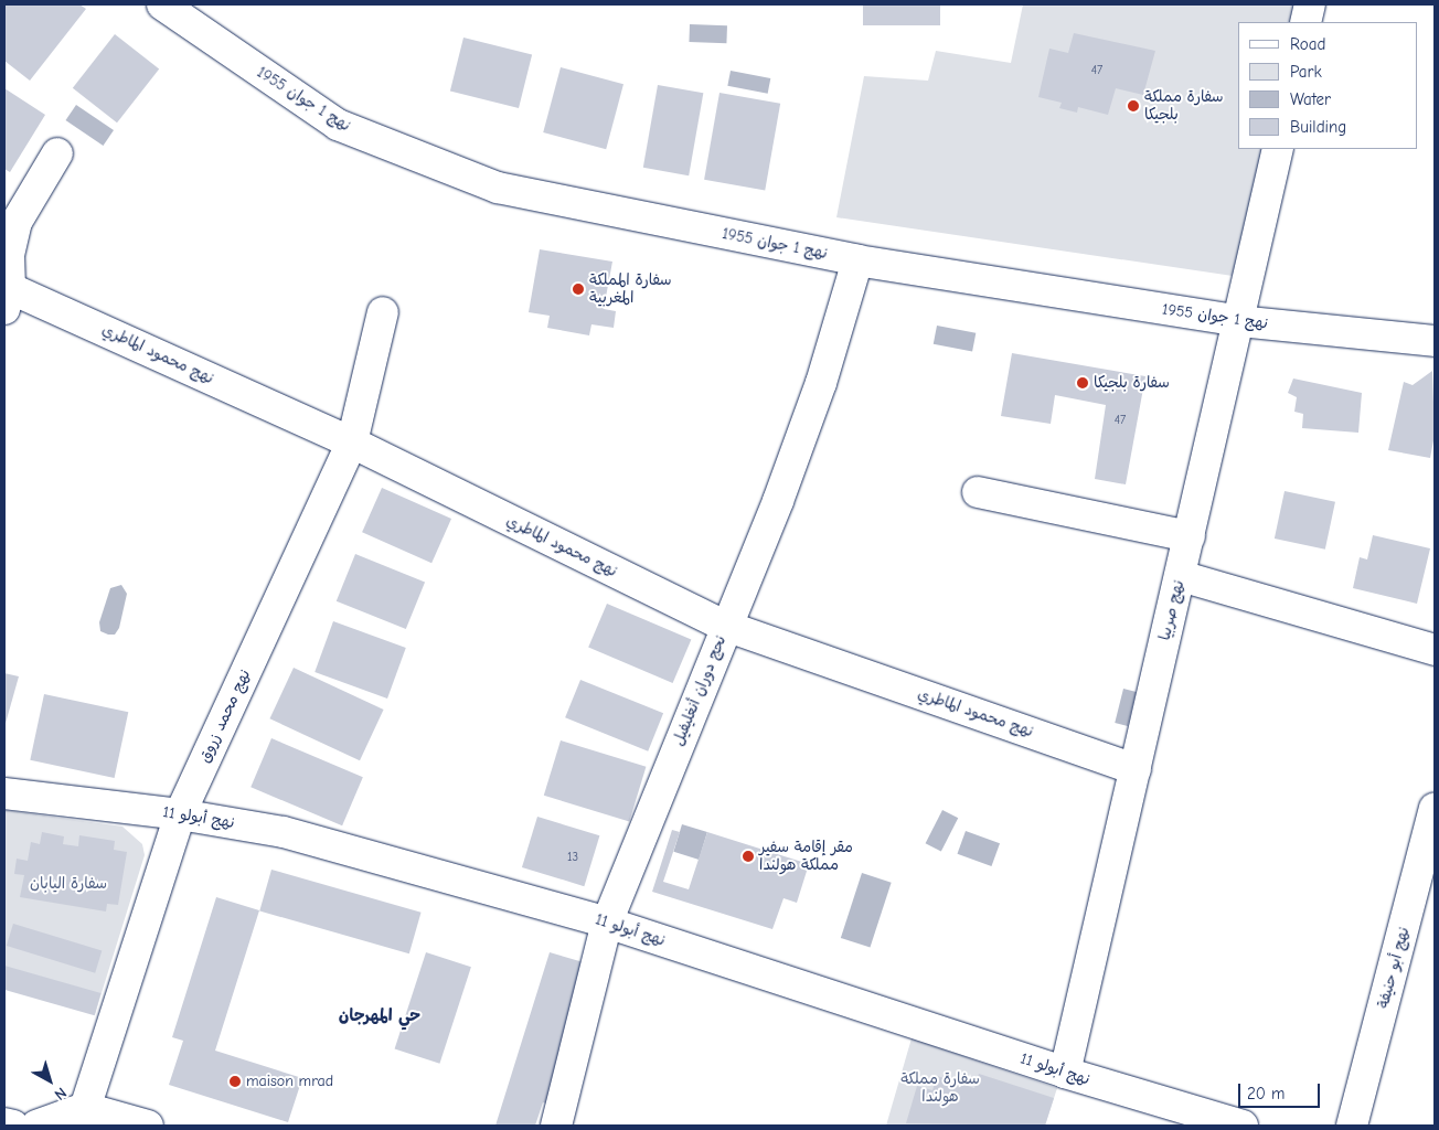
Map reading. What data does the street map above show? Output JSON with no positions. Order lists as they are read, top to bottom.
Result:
{
  "streets": {
    "street": [
      "نهج 1 جوان 1955",
      "نهج محمود الماطري",
      "نهج صربيا",
      "نحج دوران أنغليفيل",
      "نهج محمد زروق",
      "نهج أبولو 11",
      "نهج أبو حنيفة"
    ]
  },
  "crossings": [
    ["نهج 1 جوان 1955", "نهج صربيا"],
    ["نهج 1 جوان 1955", "نحج دوران أنغليفيل"],
    ["نهج محمود الماطري", "نهج صربيا"],
    ["نهج محمود الماطري", "نحج دوران أنغليفيل"],
    ["نهج محمود الماطري", "نهج محمد زروق"],
    ["نهج صربيا", "نهج أبولو 11"],
    ["نحج دوران أنغليفيل", "نهج أبولو 11"],
    ["نهج محمد زروق", "نهج أبولو 11"]
  ],
  "districts": ["حي المهرجان"],
  "parks": ["سفارة اليابان", "سفارة مملكة هولندا"],
  "places": [
    "سفارة مملكة بلجيكا",
    "سفارة المملكة المغربية",
    "سفارة بلجيكا",
    "مقر إقامة سفير مملكة هولندا",
    "maison mrad"
  ],
  "house_numbers": ["47", "47", "13"],
  "legend": [
    "Road",
    "Park",
    "Water",
    "Building"
  ],
  "scale_bar": "20 m",
  "north": "bottom right"
}
